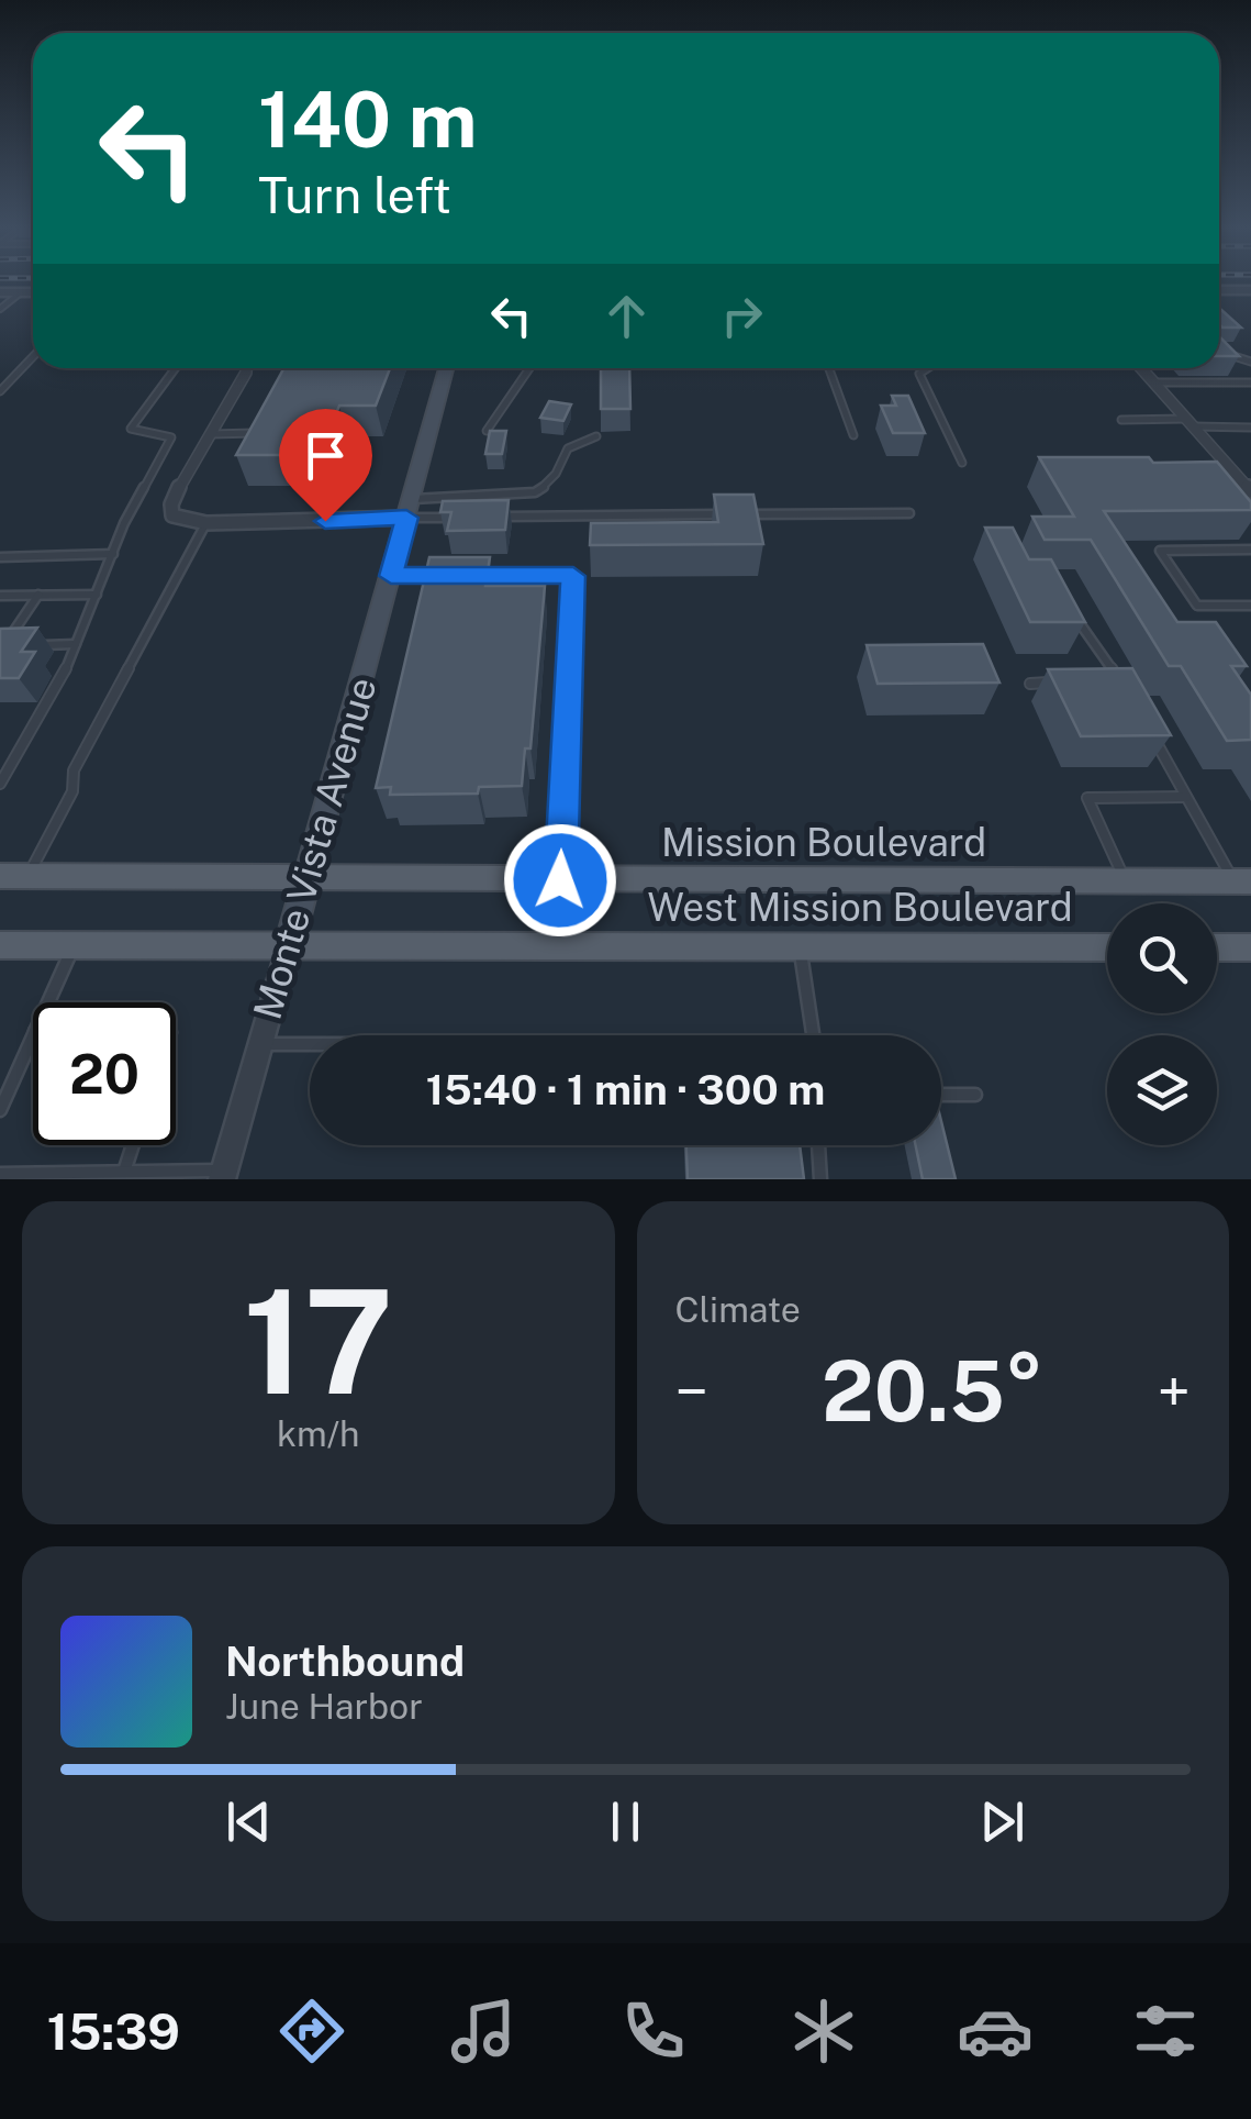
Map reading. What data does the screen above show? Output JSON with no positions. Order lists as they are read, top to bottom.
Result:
{
  "streets": {
    "main road": ["Mission Boulevard", "Monte Vista Avenue", "West Mission Boulevard"]
  },
  "crossings": [
    ["Mission Boulevard", "Monte Vista Avenue"],
    ["Monte Vista Avenue", "West Mission Boulevard"]
  ],
  "page": {
    "turn": ["140 m", "Turn left"],
    "limit": "20",
    "trip": "15:40 · 1 min · 300 m",
    "tile": [
      ["17", "km/h"],
      "Climate"
    ],
    "heat": ["−", "20.5°", "+"],
    "song": ["Northbound", "June Harbor"],
    "tabs": "15:39"
  }
}
